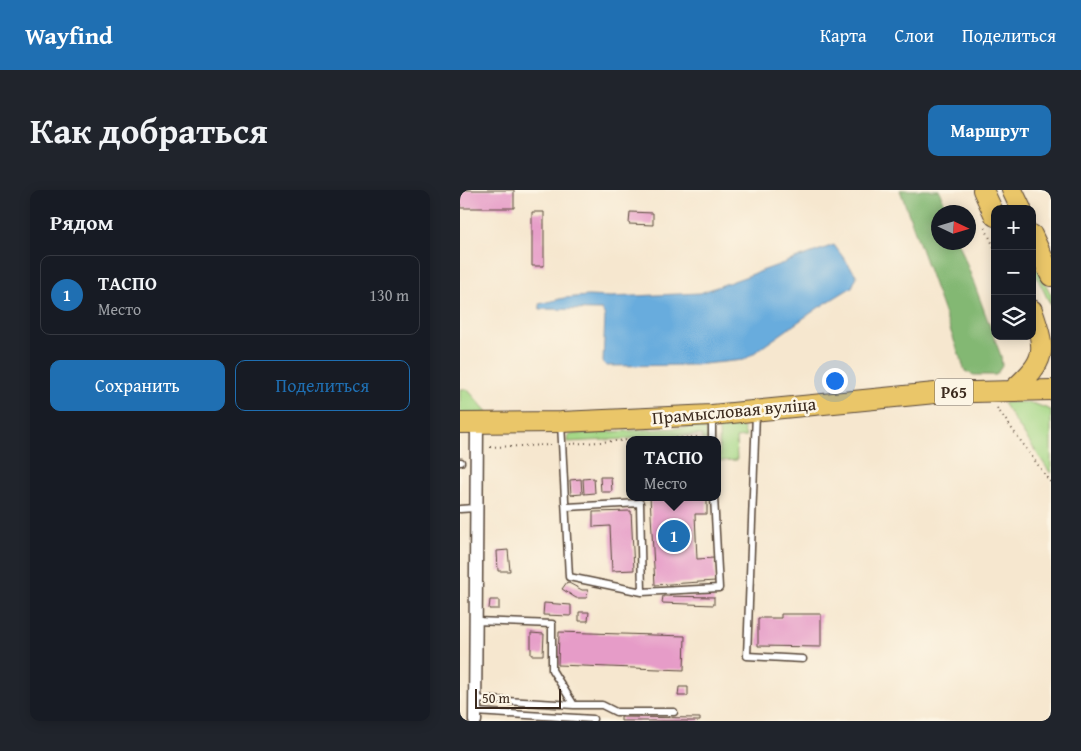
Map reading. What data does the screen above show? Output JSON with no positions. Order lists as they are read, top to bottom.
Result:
{
  "streets": {
    "main road": ["Р65", "Прамысловая вуліца"]
  },
  "crossings": [
    ["Р65", "Прамысловая вуліца"]
  ],
  "scale_bar": "50 m",
  "north": "right",
  "page": {
    "header": "Wayfind",
    "nav": ["Карта", "Слои", "Поделиться"],
    "title": "Как добраться",
    "buttons": [
      "Маршрут",
      ["Сохранить", "Поделиться"]
    ],
    "heading": "Рядом",
    "map_buttons": ["+", "−"],
    "list": [
      {
        "mark": "1",
        "name": "ТАСПО",
        "note": "Место",
        "value": "130 m"
      }
    ],
    "popup": ["ТАСПО", "Место"],
    "pins": "1",
    "scale": "50 m"
  }
}
